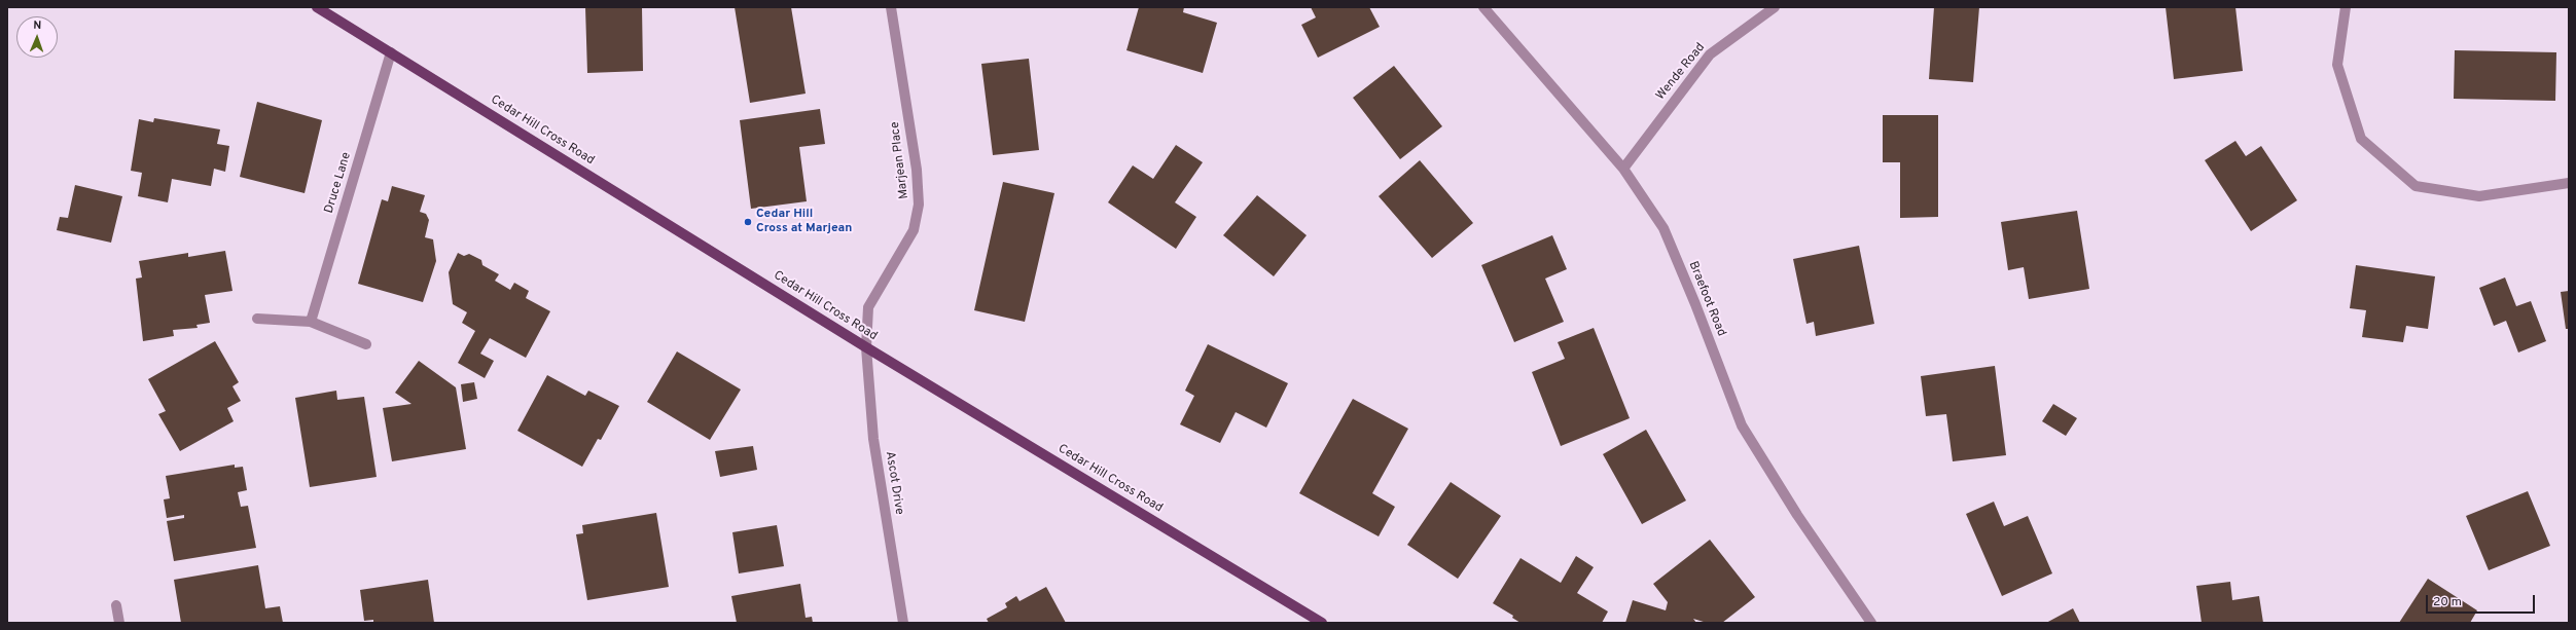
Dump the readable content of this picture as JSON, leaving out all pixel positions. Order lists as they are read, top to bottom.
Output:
{
  "streets": {
    "main road": ["Cedar Hill Cross Road"],
    "street": [
      "Wende Road",
      "Marjean Place",
      "Druce Lane",
      "Braefoot Road",
      "Ascot Drive"
    ]
  },
  "crossings": [
    ["Wende Road", "Braefoot Road"],
    ["Cedar Hill Cross Road", "Marjean Place"],
    ["Cedar Hill Cross Road", "Druce Lane"],
    ["Cedar Hill Cross Road", "Ascot Drive"],
    ["Marjean Place", "Ascot Drive"]
  ],
  "places": ["Cedar Hill Cross at Marjean"],
  "scale_bar": "20 m",
  "north": "top"
}
